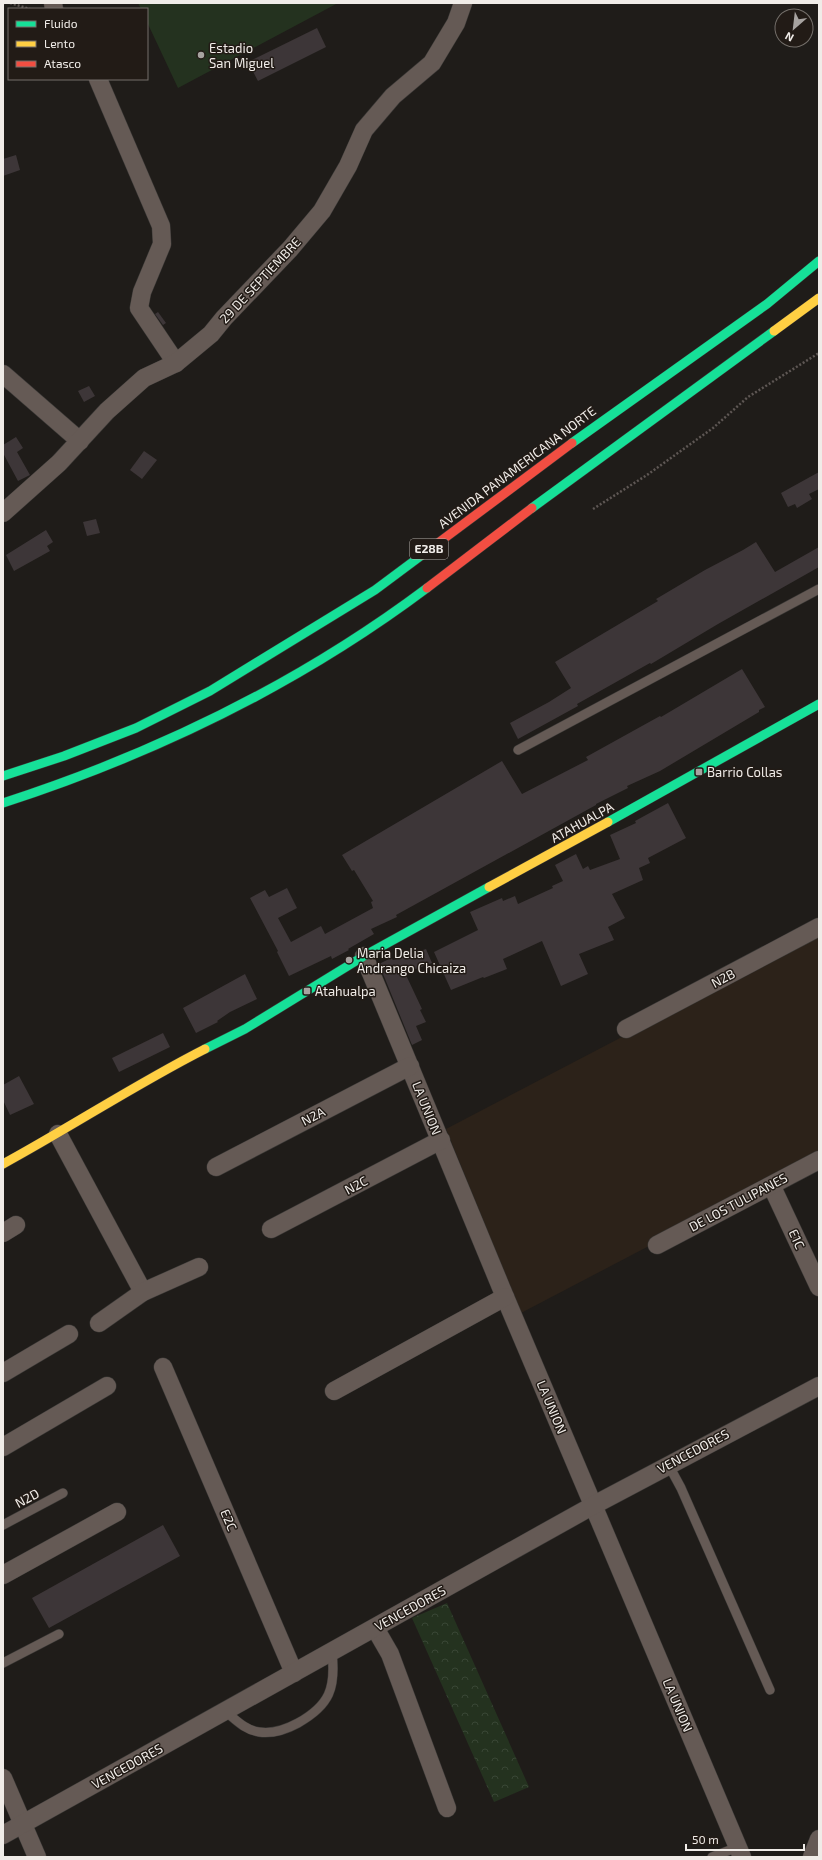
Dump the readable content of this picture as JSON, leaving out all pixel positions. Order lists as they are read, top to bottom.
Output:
{
  "streets": {
    "main road": ["AVENIDA PANAMERICANA NORTE", "E28B", "ATAHUALPA"],
    "street": [
      "29 DE SEPTIEMBRE",
      "N2B",
      "LA UNION",
      "N2A",
      "N2C",
      "DE LOS TULIPANES",
      "E1C",
      "VENCEDORES",
      "E2C"
    ],
    "lane": ["N2D"]
  },
  "crossings": [
    ["ATAHUALPA", "LA UNION"],
    ["LA UNION", "N2A"],
    ["LA UNION", "N2C"],
    ["LA UNION", "VENCEDORES"],
    ["VENCEDORES", "E2C"]
  ],
  "places": {
    "other": ["Estadio San Miguel", "Maria Delia Andrango Chicaiza"],
    "transit": ["Barrio Collas", "Atahualpa"]
  },
  "legend": ["Fluido", "Lento", "Atasco"],
  "scale_bar": "50 m",
  "north": "bottom left"
}
